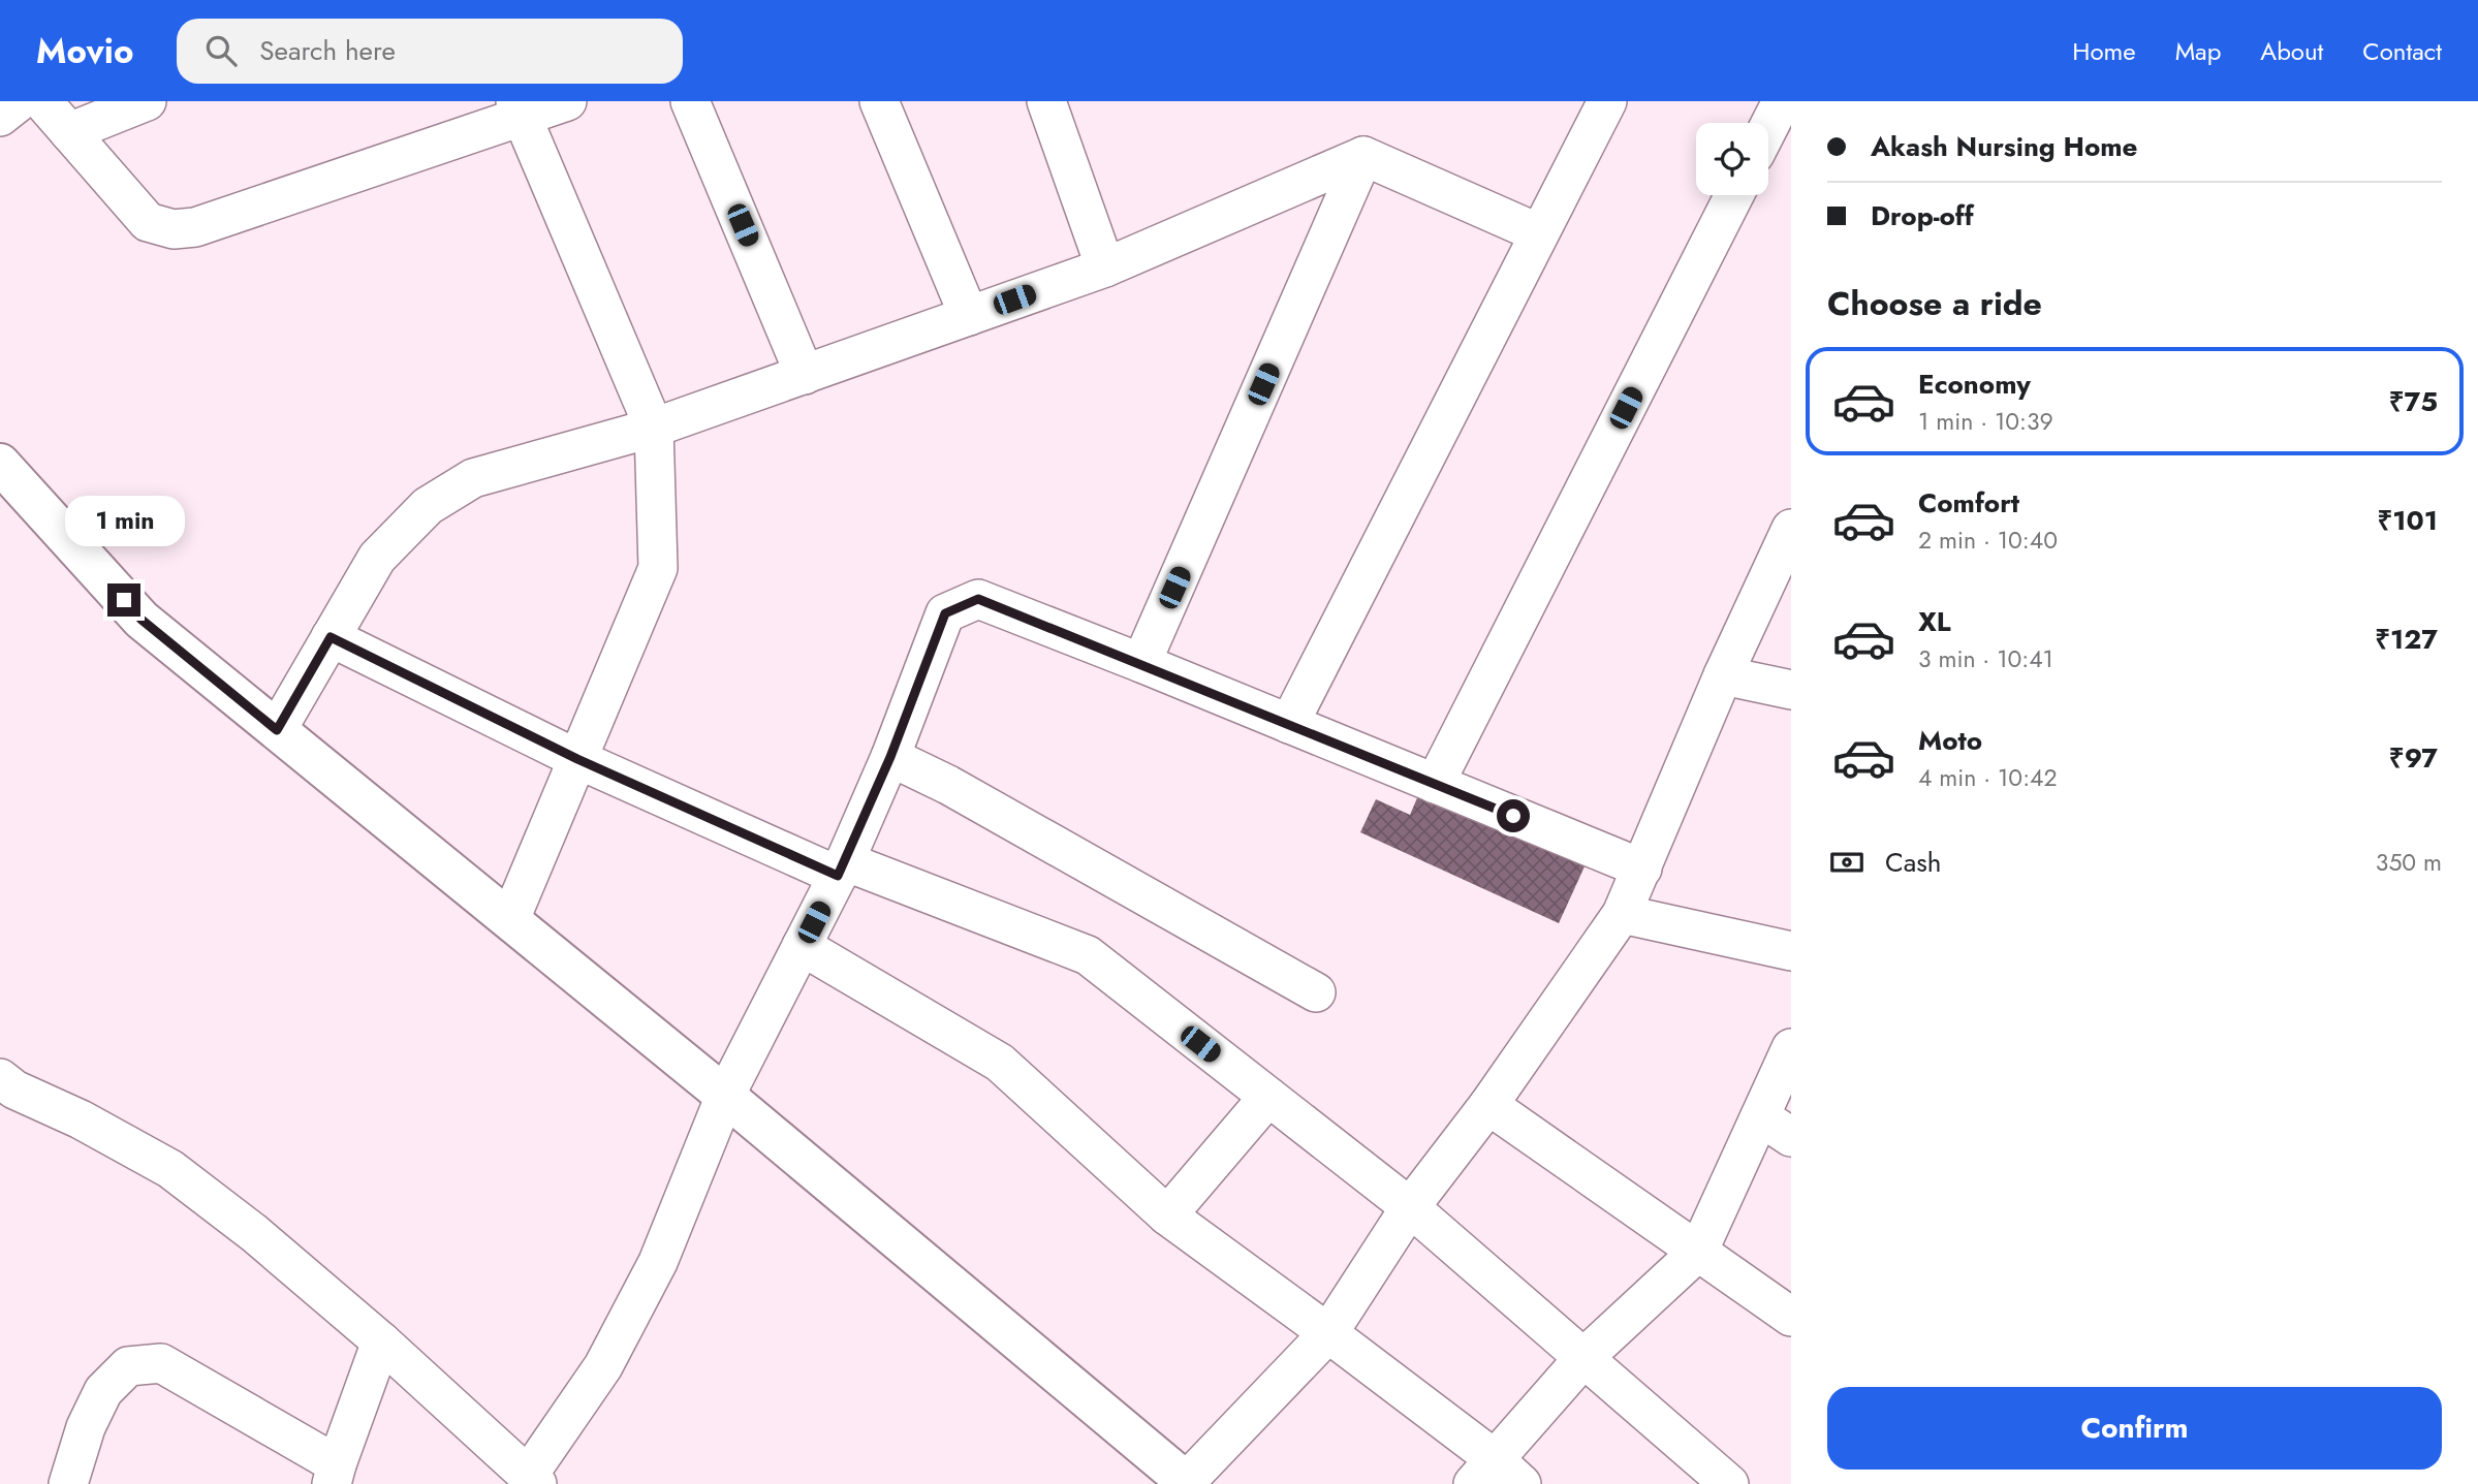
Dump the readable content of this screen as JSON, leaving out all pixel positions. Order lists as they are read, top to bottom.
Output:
{
  "page": {
    "header": "Movio",
    "search": "Search here",
    "nav": [
      "Home",
      "Map",
      "About",
      "Contact"
    ],
    "banner": ["Akash Nursing Home", "Drop-off"],
    "heading": "Choose a ride",
    "list": [
      {
        "name": "Economy",
        "note": "1 min · 10:39",
        "value": "₹75"
      },
      {
        "name": "Comfort",
        "note": "2 min · 10:40",
        "value": "₹101"
      },
      {
        "name": "XL",
        "note": "3 min · 10:41",
        "value": "₹127"
      },
      {
        "name": "Moto",
        "note": "4 min · 10:42",
        "value": "₹97"
      }
    ],
    "bubble": "1 min",
    "pay": ["Cash", "350 m"],
    "buttons": "Confirm"
  }
}
